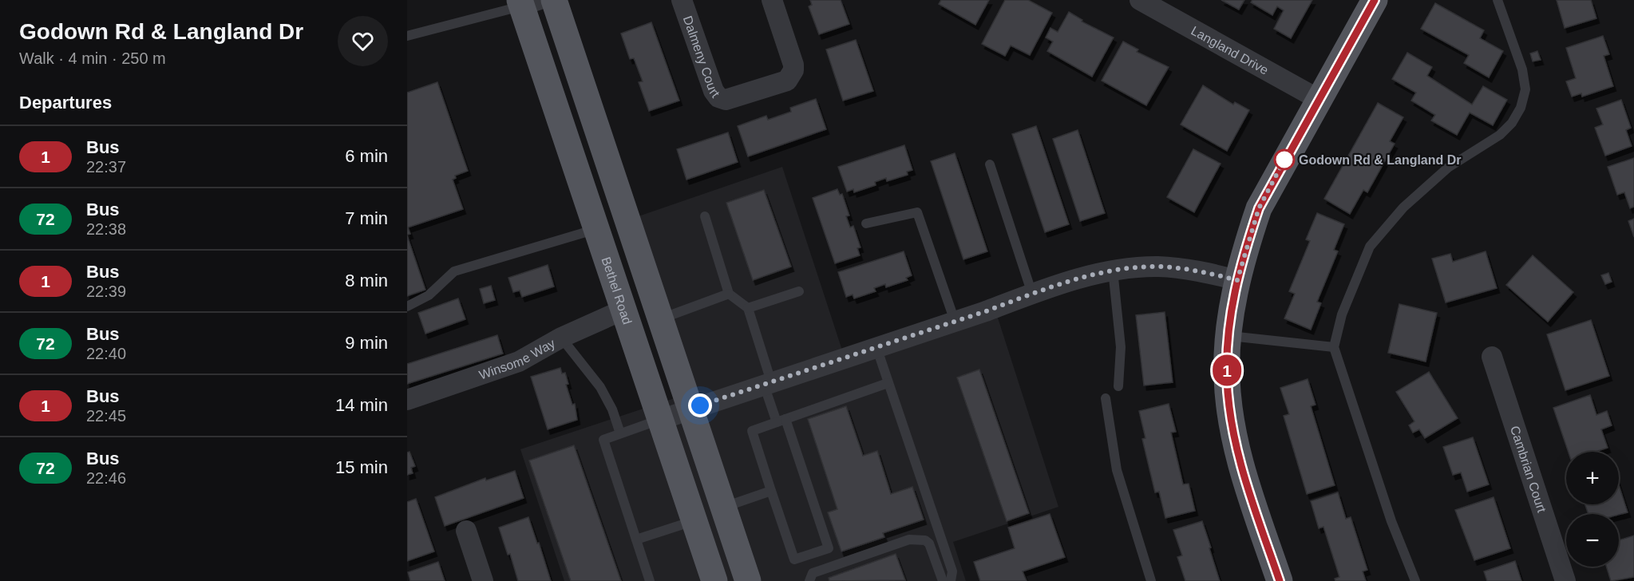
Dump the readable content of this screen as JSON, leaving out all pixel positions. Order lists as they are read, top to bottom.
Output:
{
  "streets": {
    "main road": ["Bethel Road"],
    "street": [
      "Langland Drive",
      "Dalmeny Court",
      "Winsome Way",
      "Cambrian Court"
    ]
  },
  "crossings": [
    ["Bethel Road", "Winsome Way"]
  ],
  "places": ["Godown Rd & Langland Dr"],
  "lines": ["bus line 1"],
  "page": {
    "heading": [
      ["Godown Rd & Langland Dr", "Walk · 4 min · 250 m"],
      "Departures"
    ],
    "on_map": "1",
    "list": [
      {
        "mark": "1",
        "name": "Bus",
        "note": "22:37",
        "value": "6 min"
      },
      {
        "mark": "72",
        "name": "Bus",
        "note": "22:38",
        "value": "7 min"
      },
      {
        "mark": "1",
        "name": "Bus",
        "note": "22:39",
        "value": "8 min"
      },
      {
        "mark": "72",
        "name": "Bus",
        "note": "22:40",
        "value": "9 min"
      },
      {
        "mark": "1",
        "name": "Bus",
        "note": "22:45",
        "value": "14 min"
      },
      {
        "mark": "72",
        "name": "Bus",
        "note": "22:46",
        "value": "15 min"
      }
    ],
    "map_buttons": ["+", "−"]
  }
}
